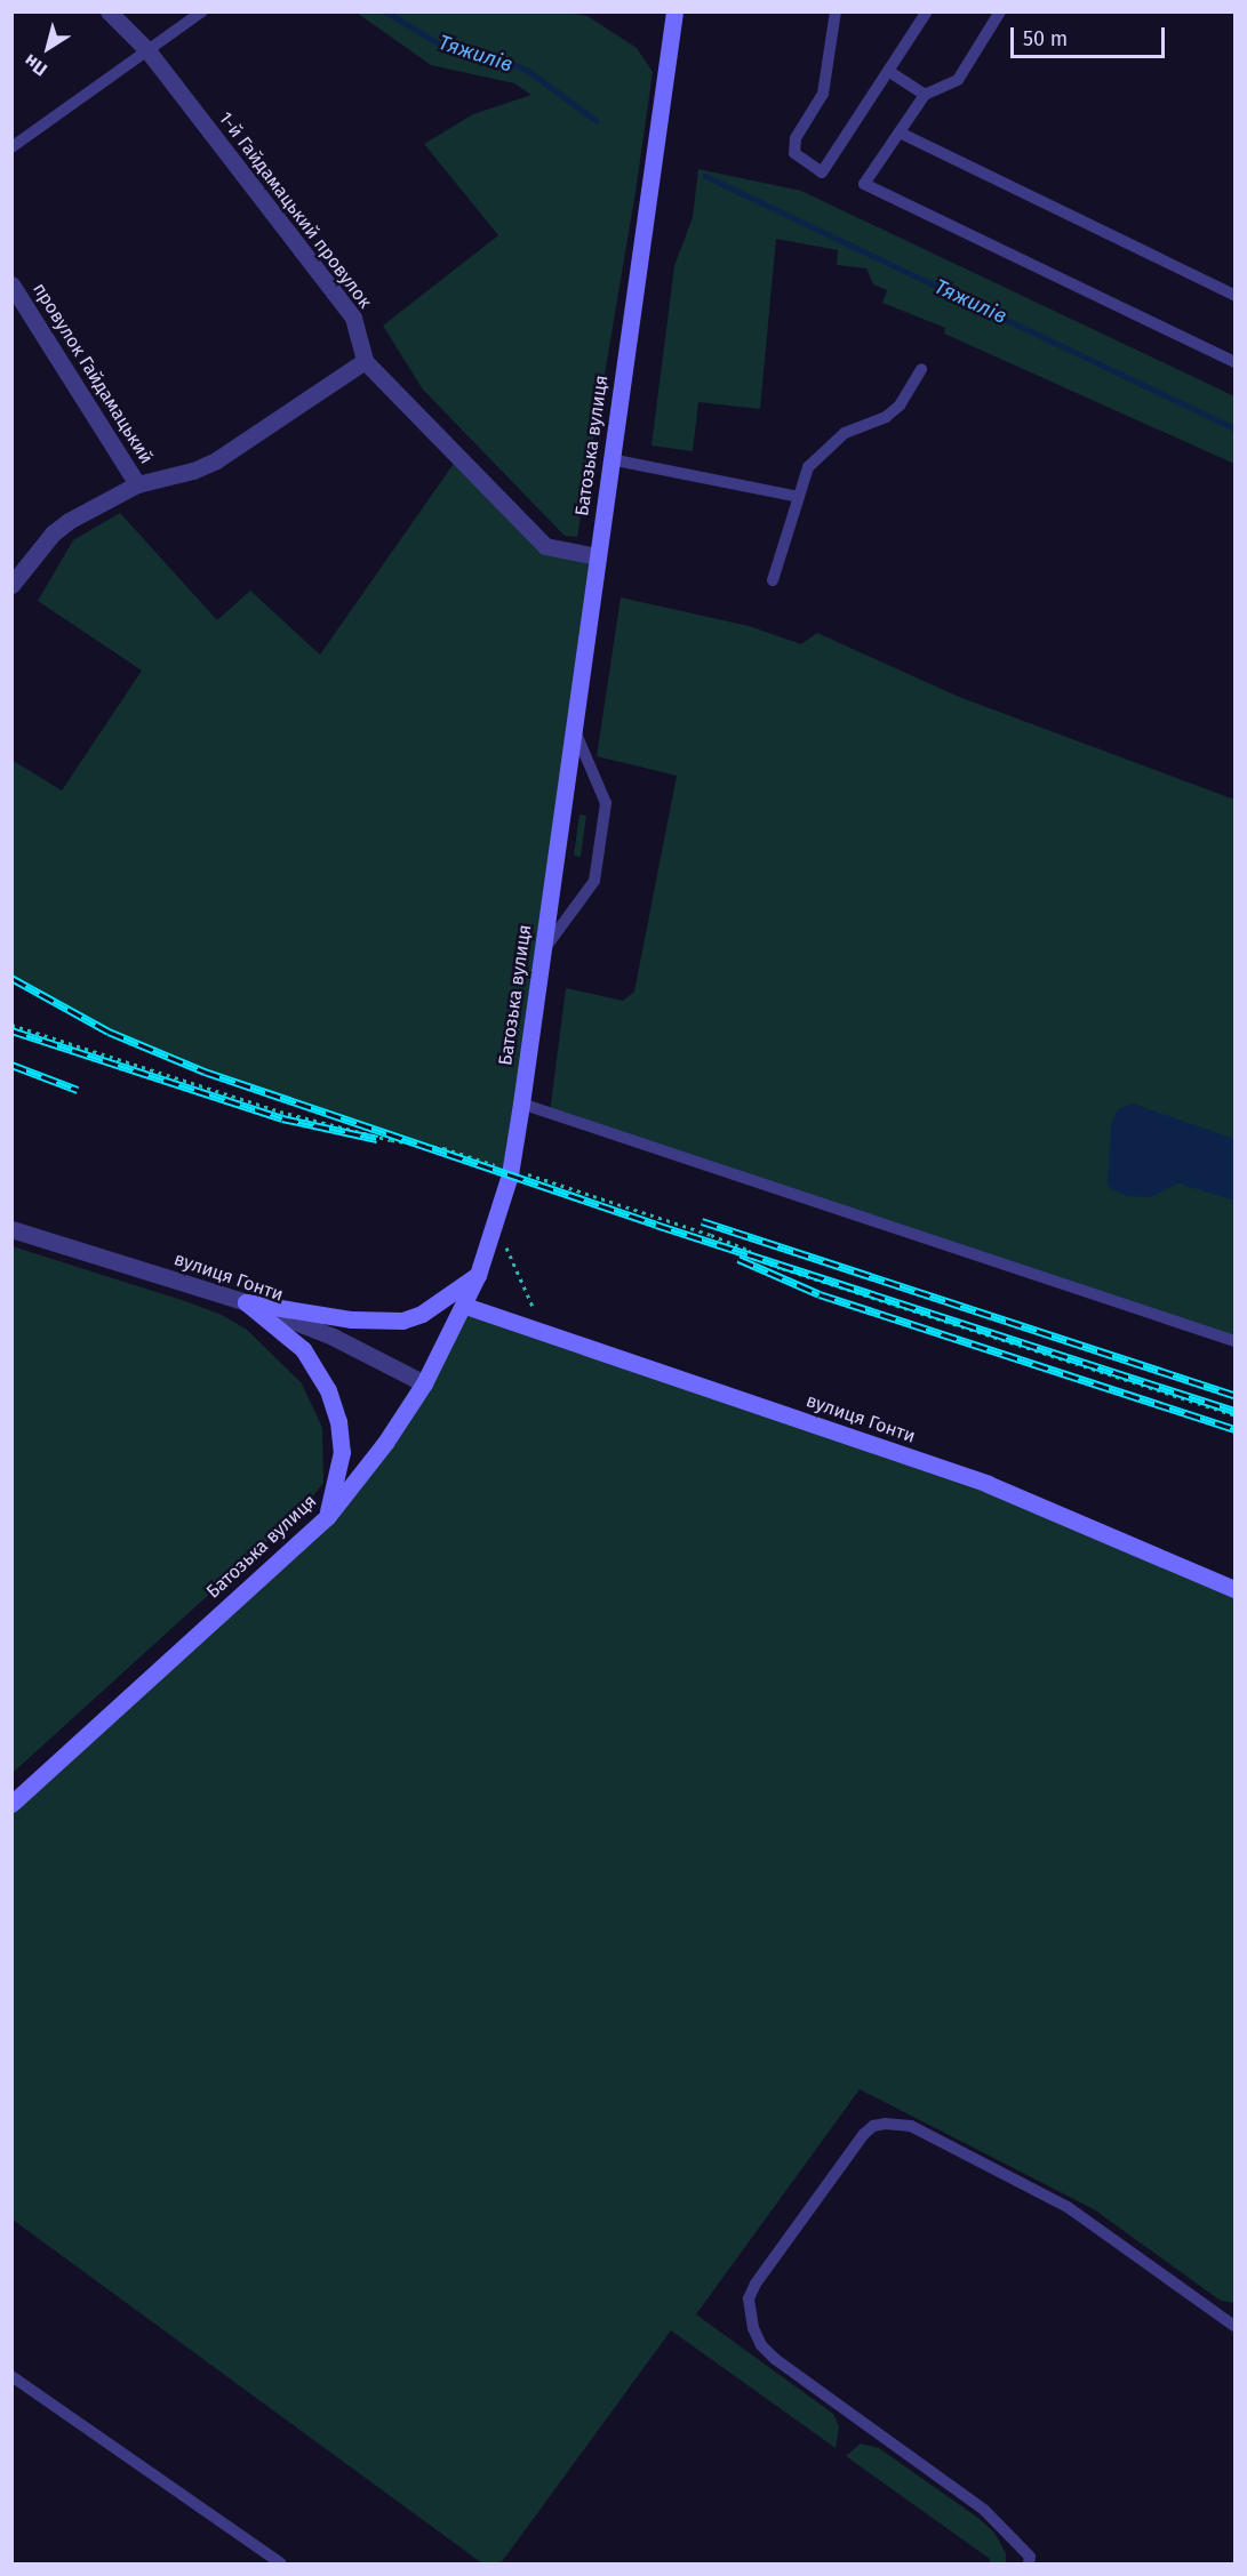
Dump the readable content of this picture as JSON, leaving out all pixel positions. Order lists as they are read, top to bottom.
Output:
{
  "streets": {
    "street": [
      "1-й Гайдамацький провулок",
      "провулок Гайдамацький",
      "Батозька вулиця",
      "вулиця Гонти"
    ]
  },
  "crossings": [
    ["1-й Гайдамацький провулок", "Батозька вулиця"],
    ["Батозька вулиця", "вулиця Гонти"]
  ],
  "water": ["Тяжилів"],
  "scale_bar": "50 m",
  "north": "bottom left"
}
